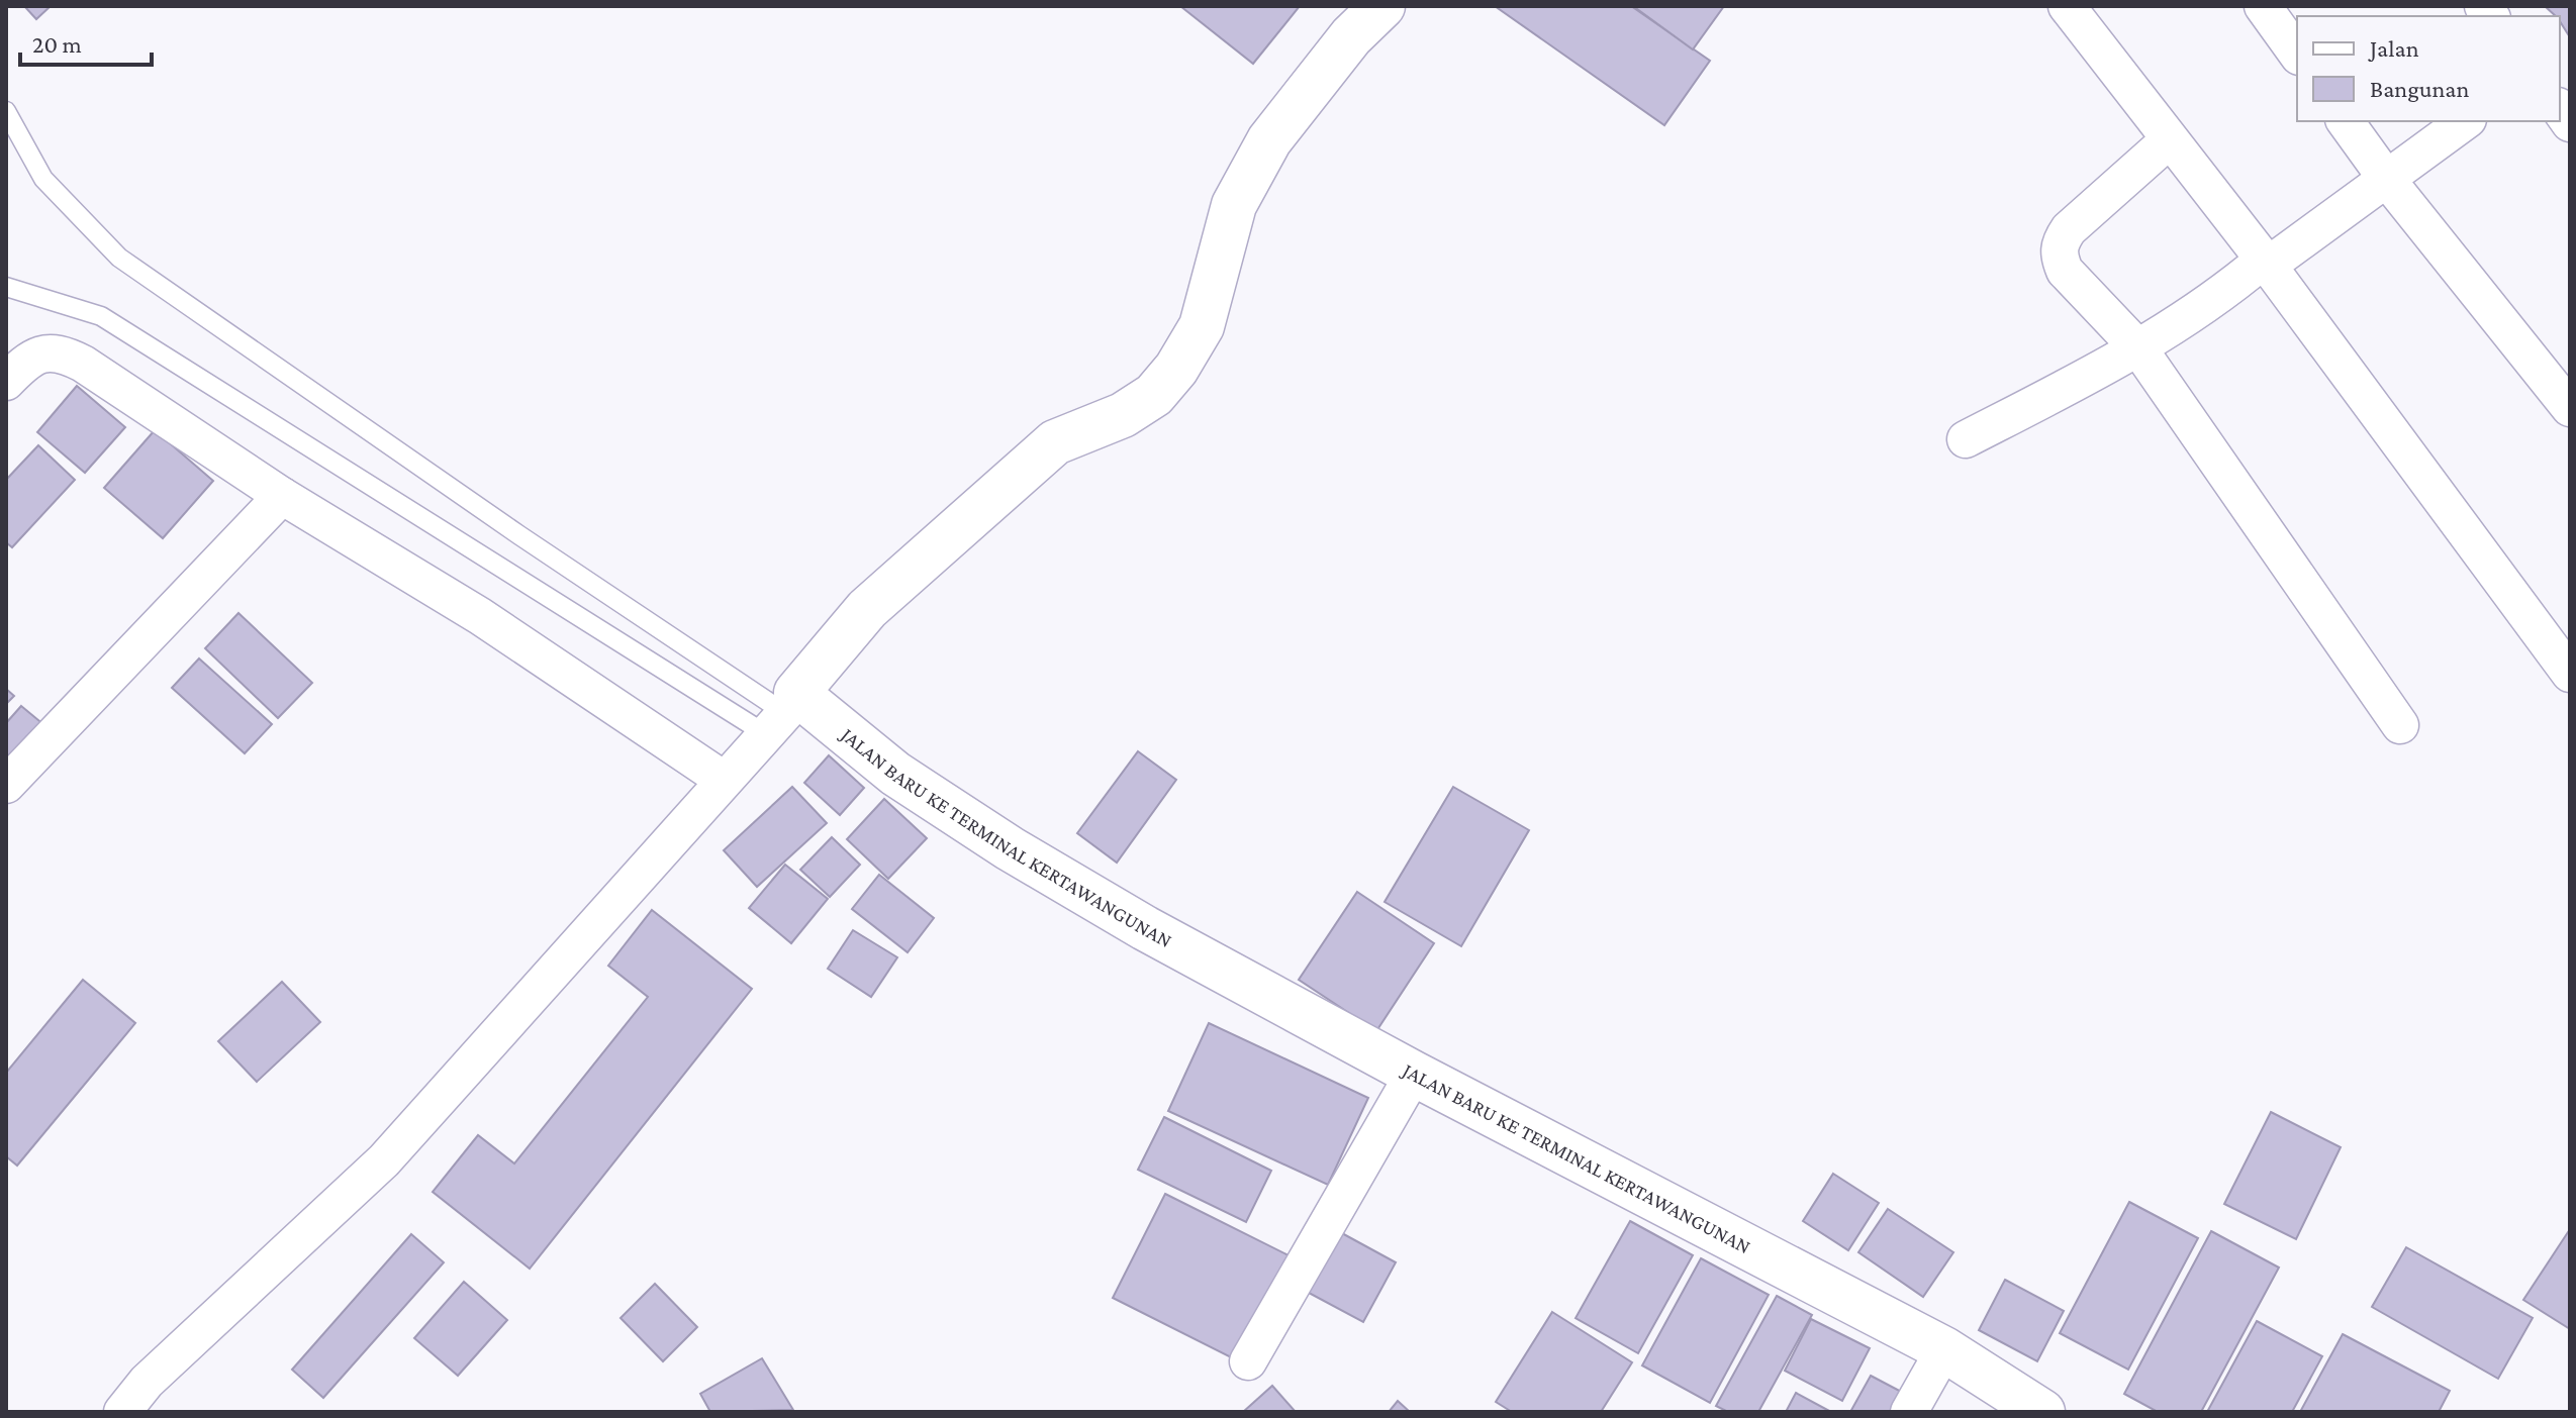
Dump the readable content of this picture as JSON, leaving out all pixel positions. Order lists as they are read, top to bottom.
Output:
{
  "streets": {
    "main road": ["JALAN BARU KE TERMINAL KERTAWANGUNAN"]
  },
  "legend": ["Jalan", "Bangunan"],
  "scale_bar": "20 m"
}
